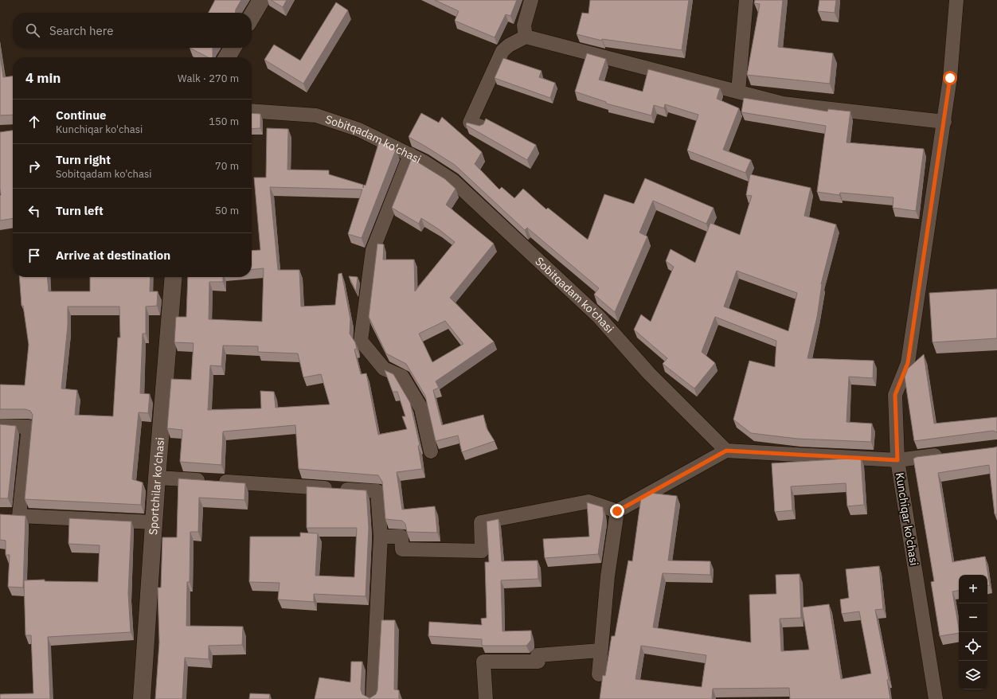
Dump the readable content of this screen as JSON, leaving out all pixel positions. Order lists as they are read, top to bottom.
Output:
{
  "streets": {
    "street": ["Sobitqadam ko'chasi", "Sportchilar ko‘chasi", "Kunchiqar ko'chasi"]
  },
  "page": {
    "search": "Search here",
    "heading": ["4 min", "Walk · 270 m"],
    "list": [
      ["Continue", "Kunchiqar ko'chasi", "150 m"],
      ["Turn right", "Sobitqadam ko'chasi", "70 m"],
      ["Turn left", "50 m"],
      "Arrive at destination"
    ],
    "map_buttons": ["+", "−"]
  }
}
